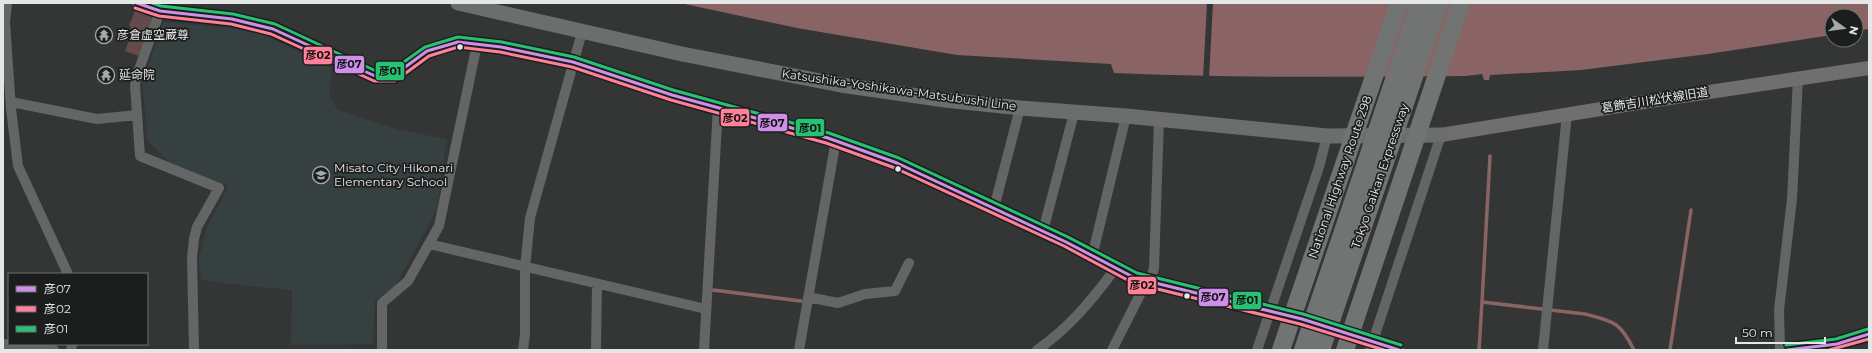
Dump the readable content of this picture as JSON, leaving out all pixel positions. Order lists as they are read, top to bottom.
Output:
{
  "streets": {
    "highway": ["Tokyo Gaikan Expressway", "National Highway Route 298"],
    "main road": ["Katsushika-Yoshikawa-Matsubushi Line"],
    "street": ["葛飾吉川松伏線旧道"]
  },
  "crossings": [
    ["Katsushika-Yoshikawa-Matsubushi Line", "葛飾吉川松伏線旧道"]
  ],
  "places": {
    "temple": ["彦倉虚空蔵尊", "延命院"],
    "school or university": ["Misato City Hikonari Elementary School"]
  },
  "lines": ["transit line 彦07", "transit line 彦01", "transit line 彦02"],
  "legend": ["彦07", "彦02", "彦01"],
  "scale_bar": "50 m",
  "north": "right"
}
